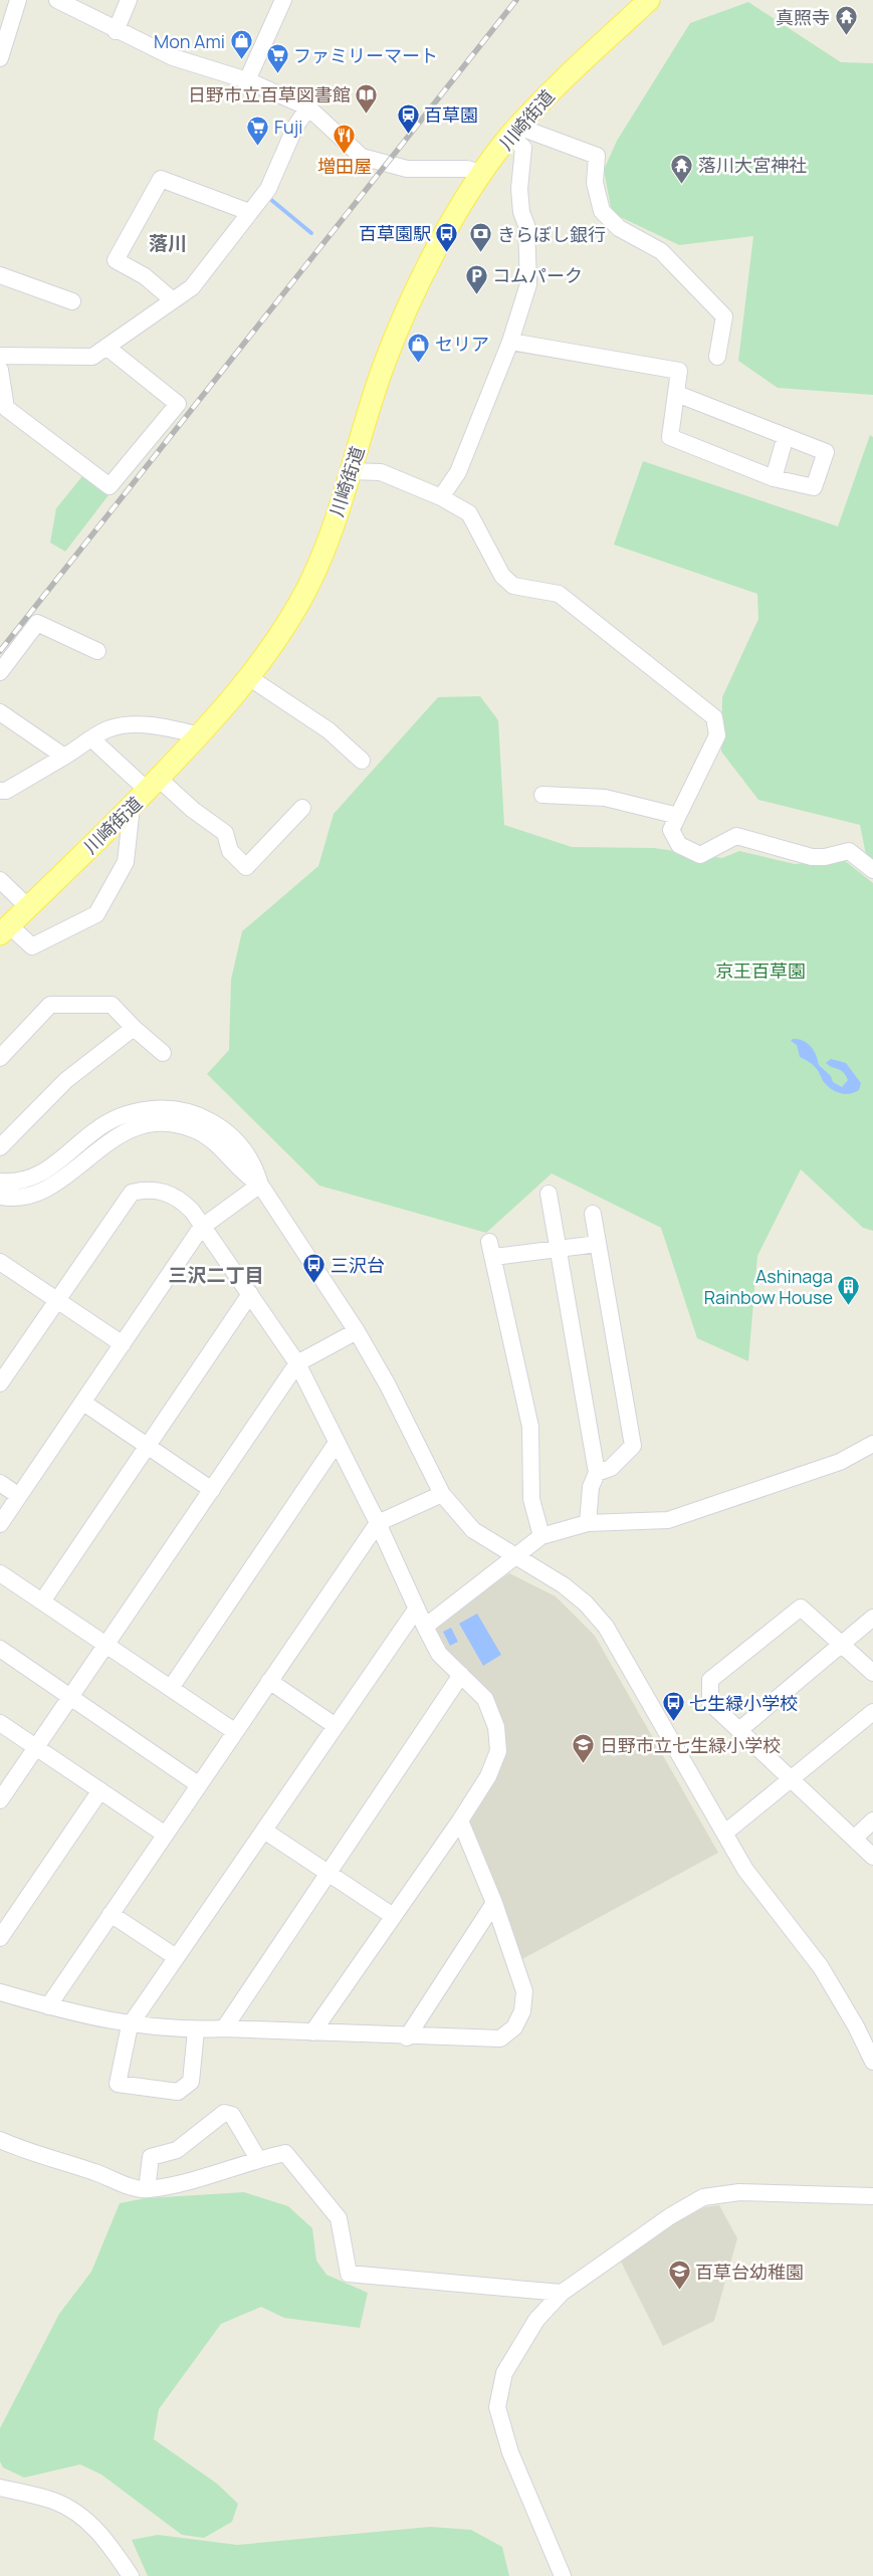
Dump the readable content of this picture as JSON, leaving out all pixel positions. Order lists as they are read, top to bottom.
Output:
{
  "streets": {
    "main road": ["川崎街道"]
  },
  "districts": ["落川", "三沢二丁目"],
  "parks": ["京王百草園"],
  "places": {
    "temple": ["真照寺", "落川大宮神社"],
    "shop": ["Mon Ami", "セリア"],
    "supermarket": ["ファミリーマート", "Fuji"],
    "library": ["日野市立百草図書館"],
    "station": ["百草園"],
    "restaurant": ["増田屋"],
    "bus stop": ["百草園駅", "三沢台", "七生緑小学校"],
    "bank": ["きらぼし銀行"],
    "parking": ["コムパーク"],
    "building": ["Ashinaga Rainbow House"],
    "school or university": ["日野市立七生緑小学校", "百草台幼稚園"]
  }
}
